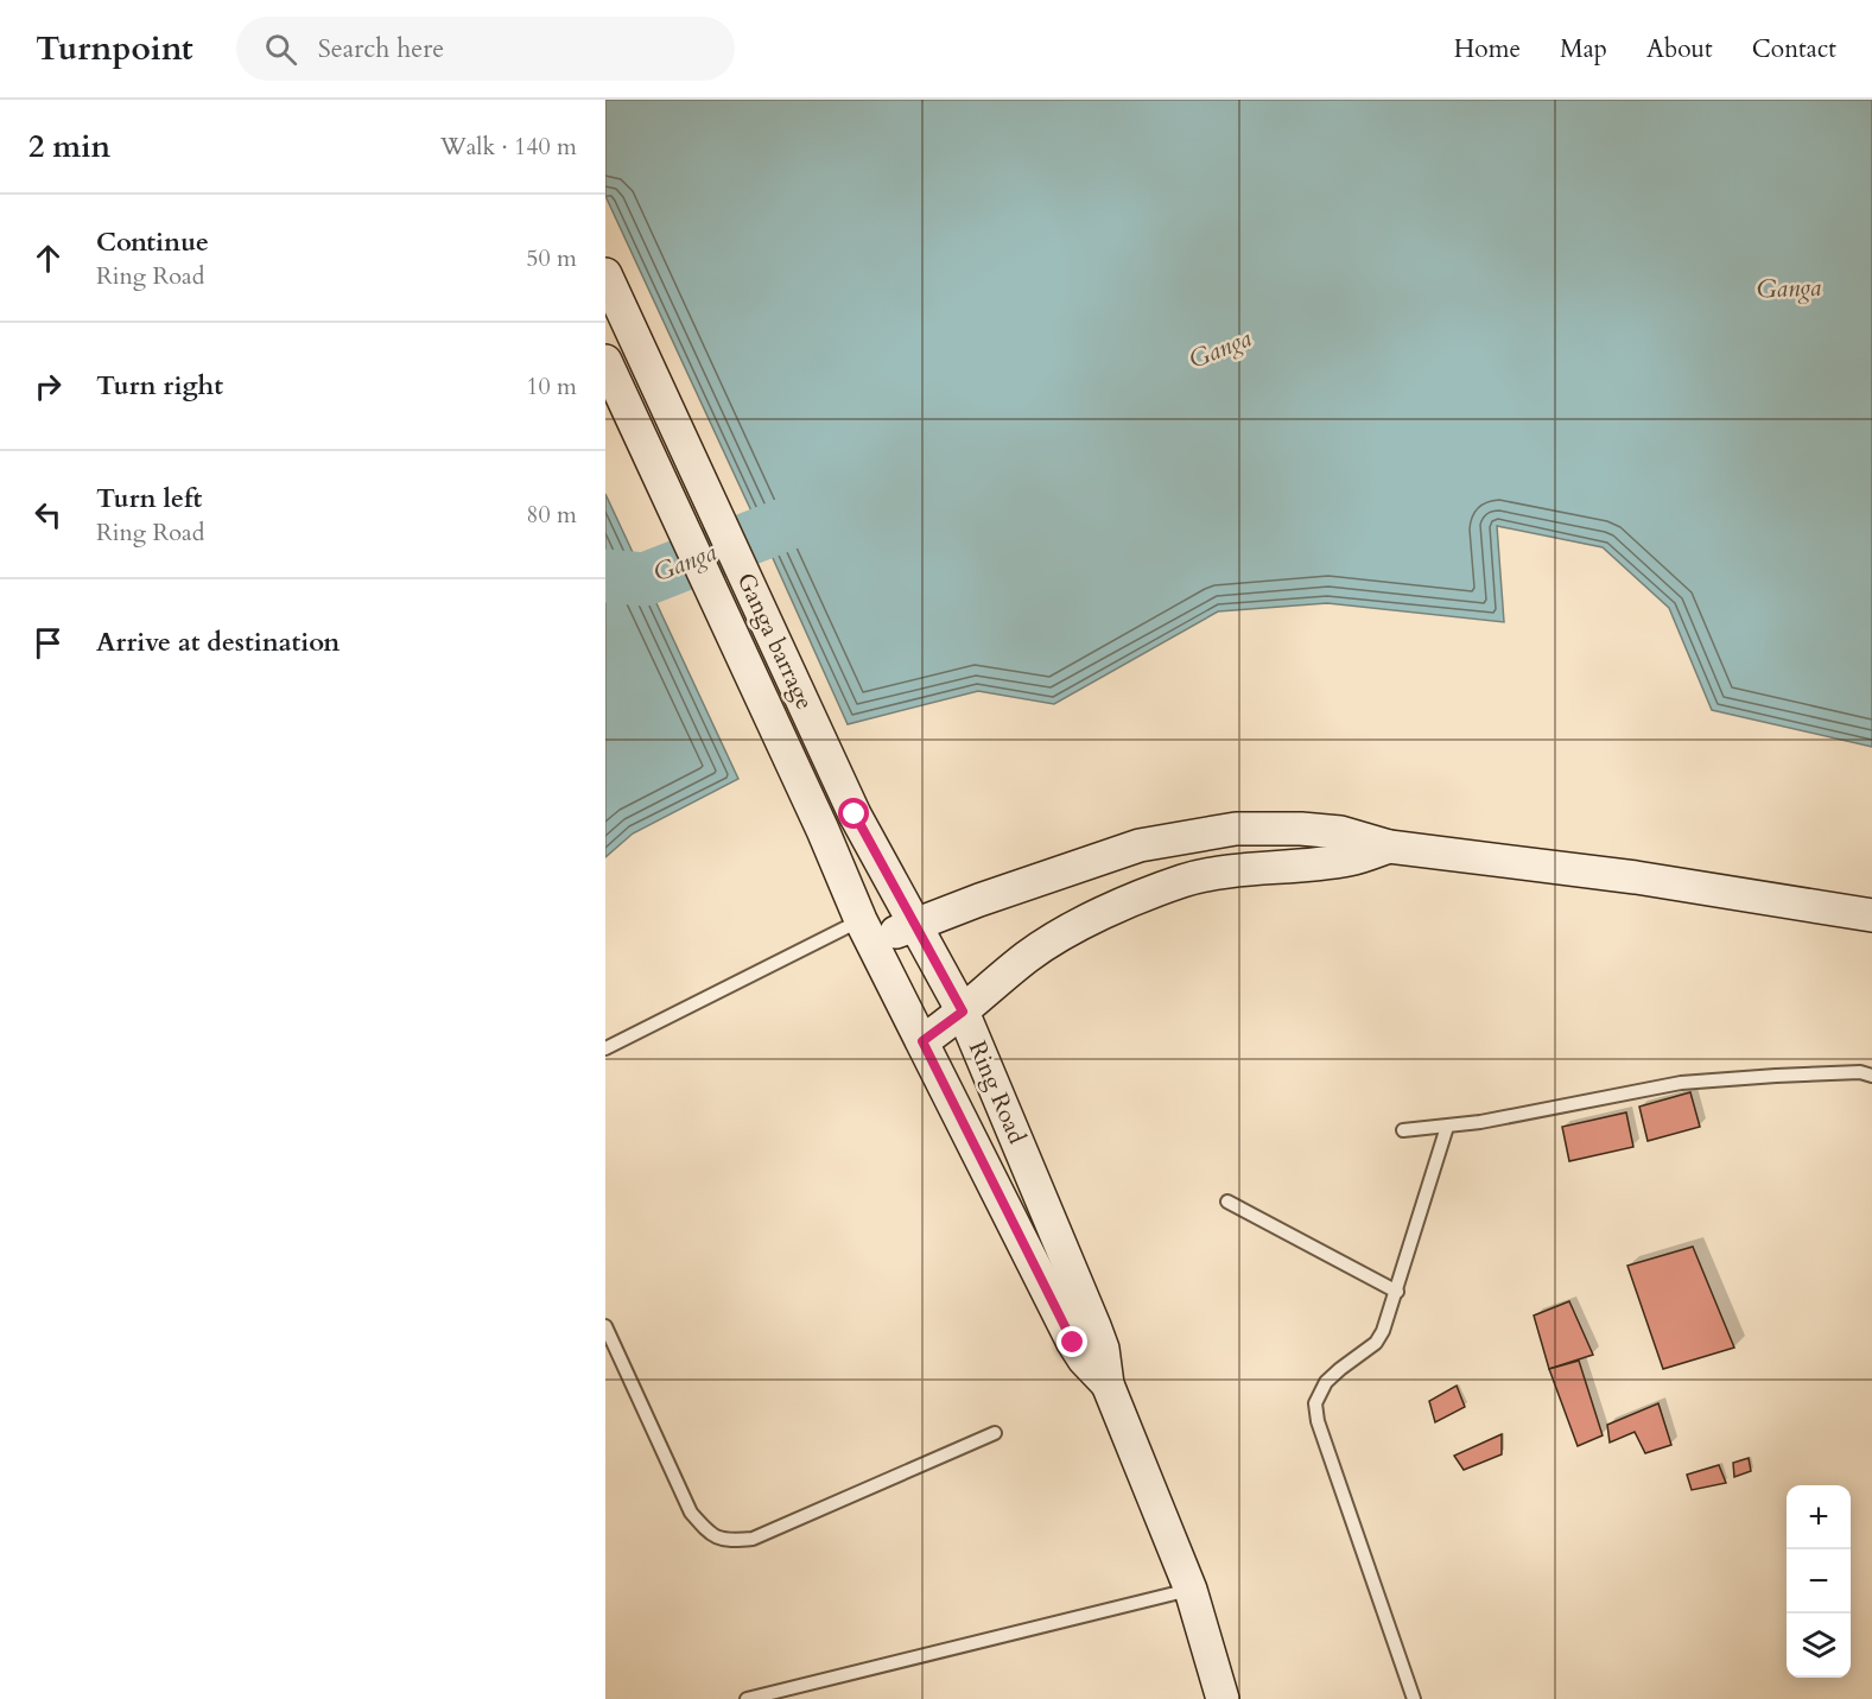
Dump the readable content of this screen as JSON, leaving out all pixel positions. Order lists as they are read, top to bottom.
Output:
{
  "streets": {
    "main road": ["Ganga barrage", "Ring Road"]
  },
  "crossings": [
    ["Ganga barrage", "Ring Road"]
  ],
  "water": ["Ganga"],
  "page": {
    "header": "Turnpoint",
    "search": "Search here",
    "nav": [
      "Home",
      "Map",
      "About",
      "Contact"
    ],
    "heading": ["2 min", "Walk · 140 m"],
    "list": [
      ["Continue", "Ring Road", "50 m"],
      ["Turn right", "10 m"],
      ["Turn left", "Ring Road", "80 m"],
      "Arrive at destination"
    ],
    "map_buttons": ["+", "−"]
  }
}
